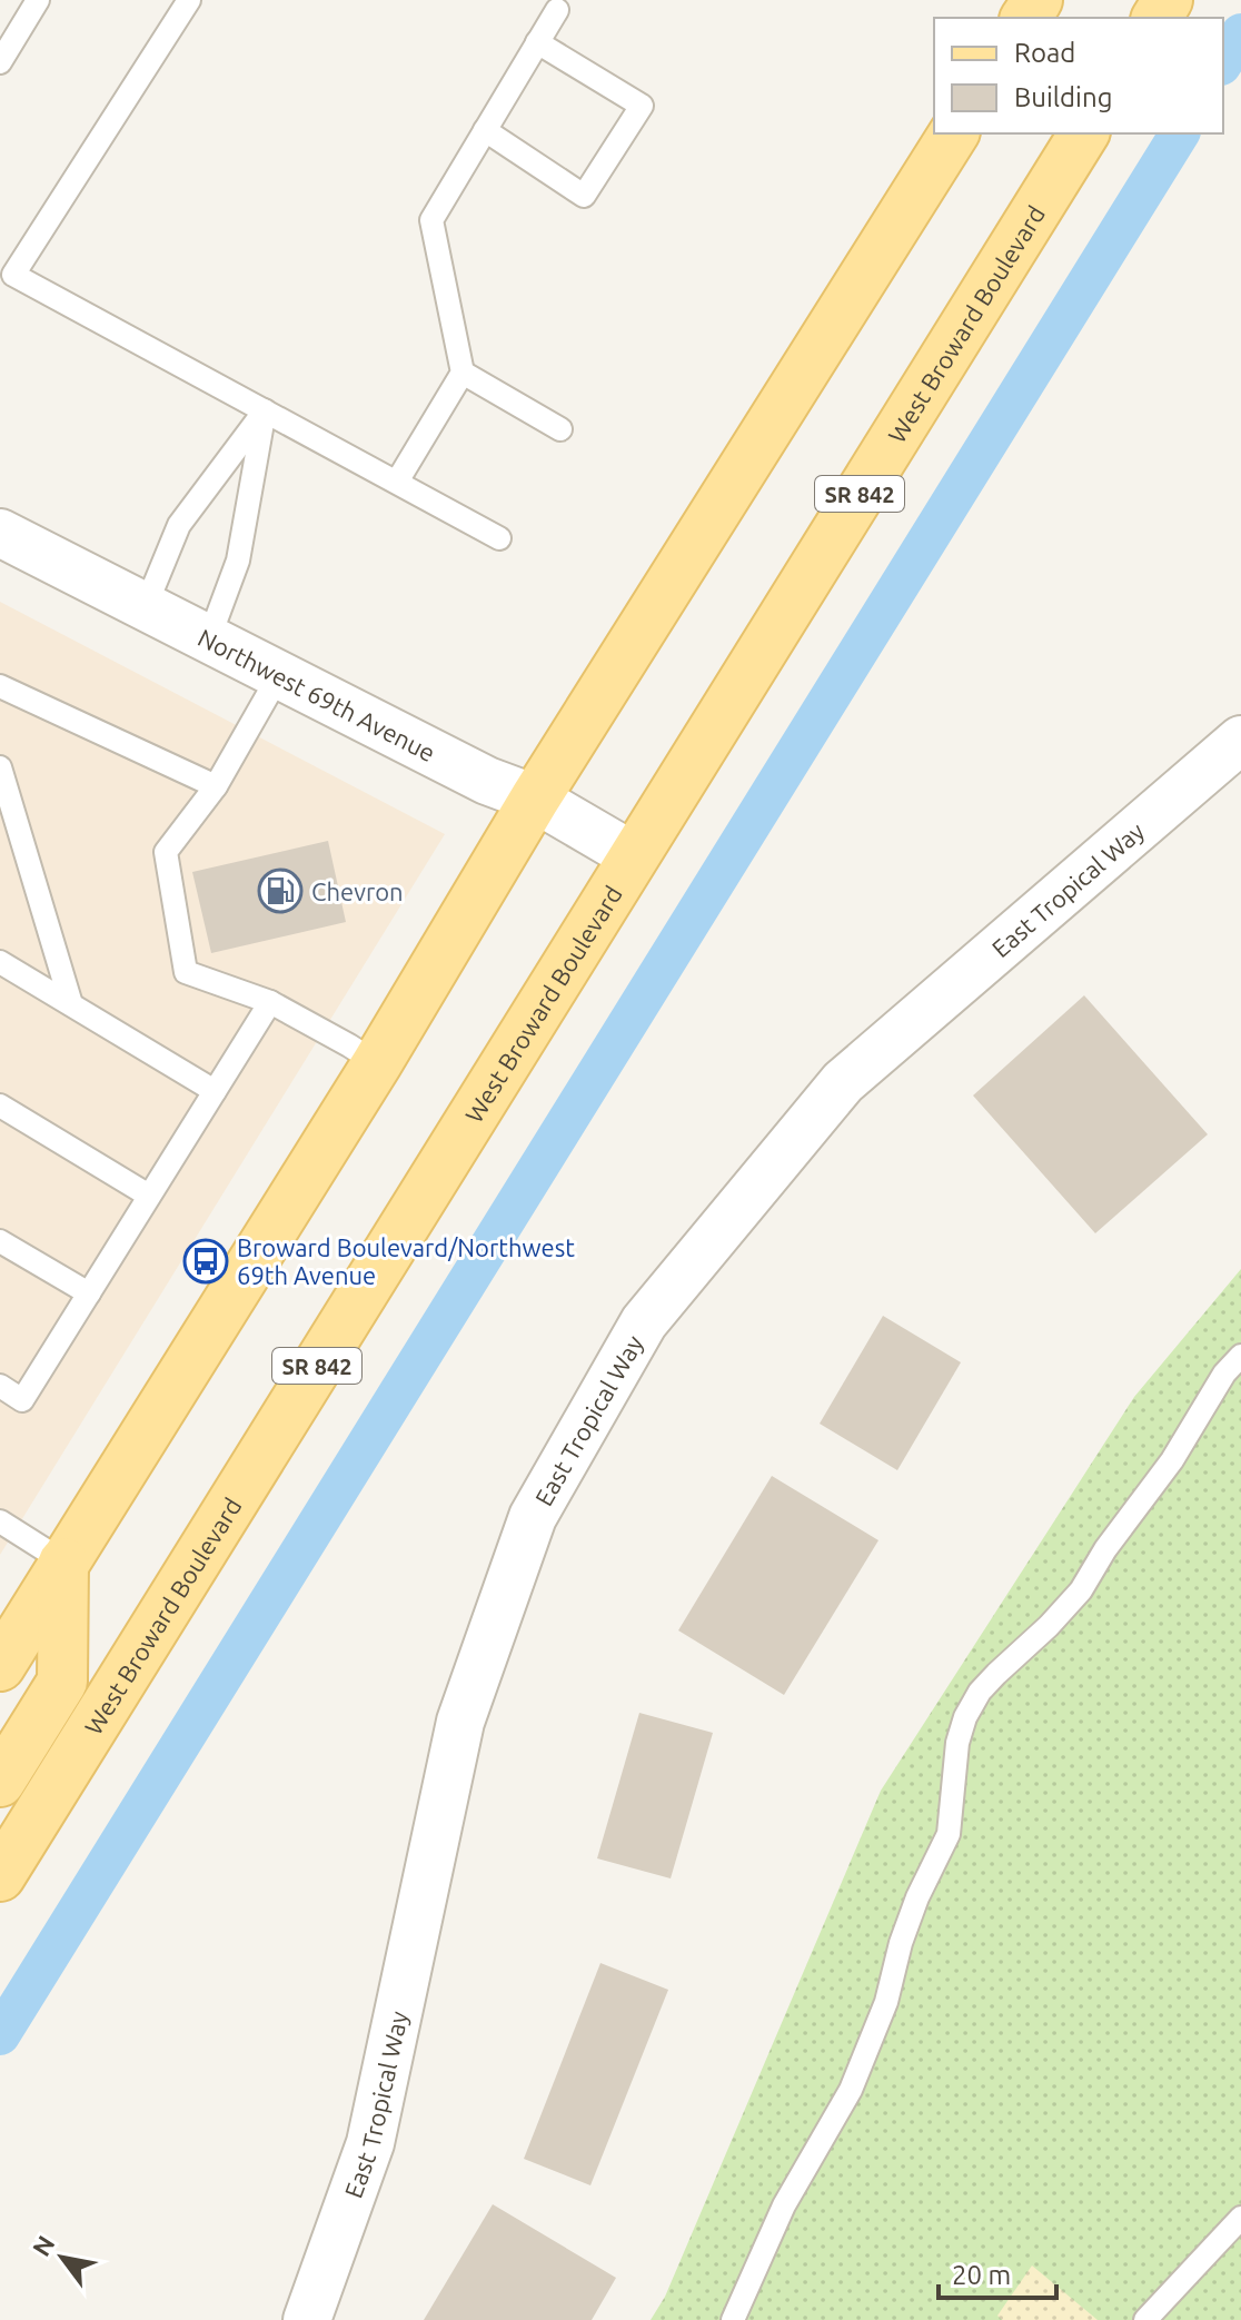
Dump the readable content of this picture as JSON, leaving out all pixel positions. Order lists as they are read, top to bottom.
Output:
{
  "streets": {
    "main road": ["West Broward Boulevard", "SR 842"],
    "street": ["Northwest 69th Avenue", "East Tropical Way"]
  },
  "crossings": [
    ["West Broward Boulevard", "Northwest 69th Avenue"]
  ],
  "places": {
    "fuel station": ["Chevron"],
    "bus stop": ["Broward Boulevard/Northwest 69th Avenue"]
  },
  "legend": ["Road", "Building"],
  "scale_bar": "20 m",
  "north": "top left"
}
